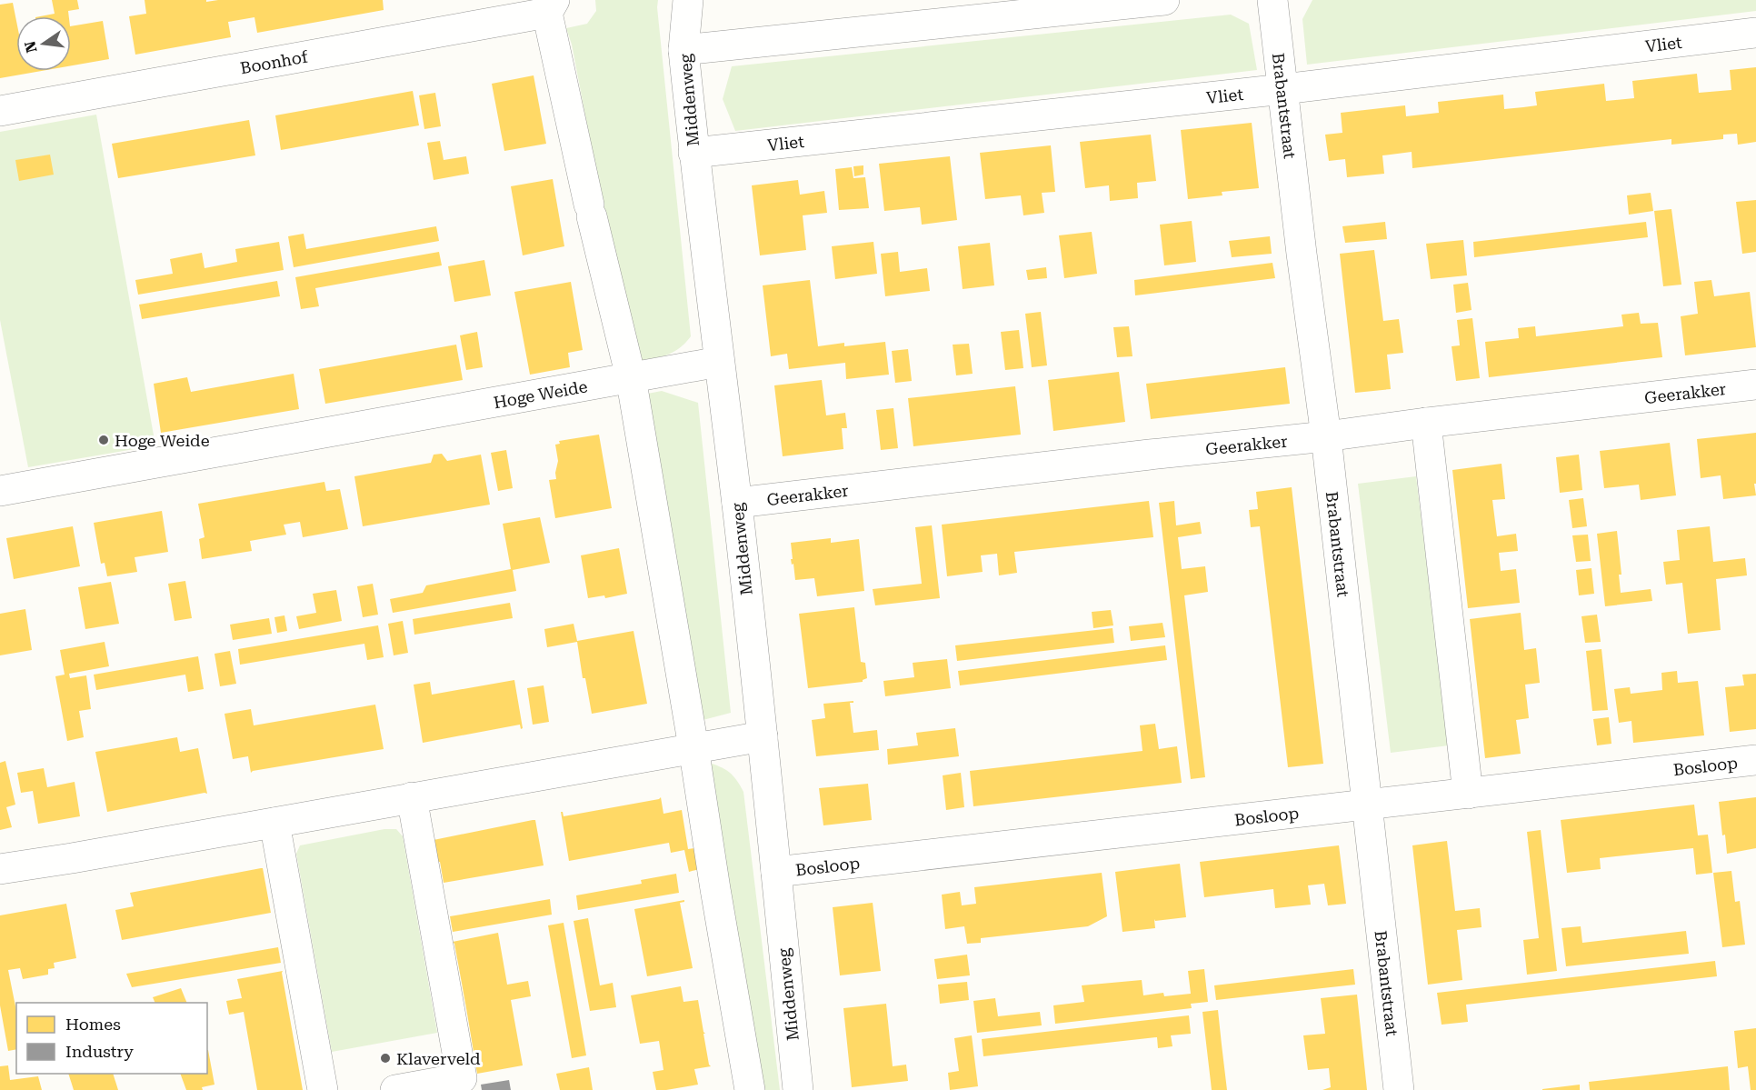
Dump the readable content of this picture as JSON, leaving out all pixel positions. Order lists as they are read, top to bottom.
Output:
{
  "streets": {
    "street": [
      "Vliet",
      "Boonhof",
      "Middenweg",
      "Brabantstraat",
      "Geerakker",
      "Hoge Weide",
      "Bosloop"
    ]
  },
  "crossings": [
    ["Vliet", "Middenweg"],
    ["Vliet", "Brabantstraat"],
    ["Middenweg", "Geerakker"],
    ["Middenweg", "Bosloop"],
    ["Brabantstraat", "Geerakker"],
    ["Brabantstraat", "Bosloop"]
  ],
  "places": ["Hoge Weide", "Klaverveld"],
  "legend": ["Homes", "Industry"],
  "north": "left"
}
